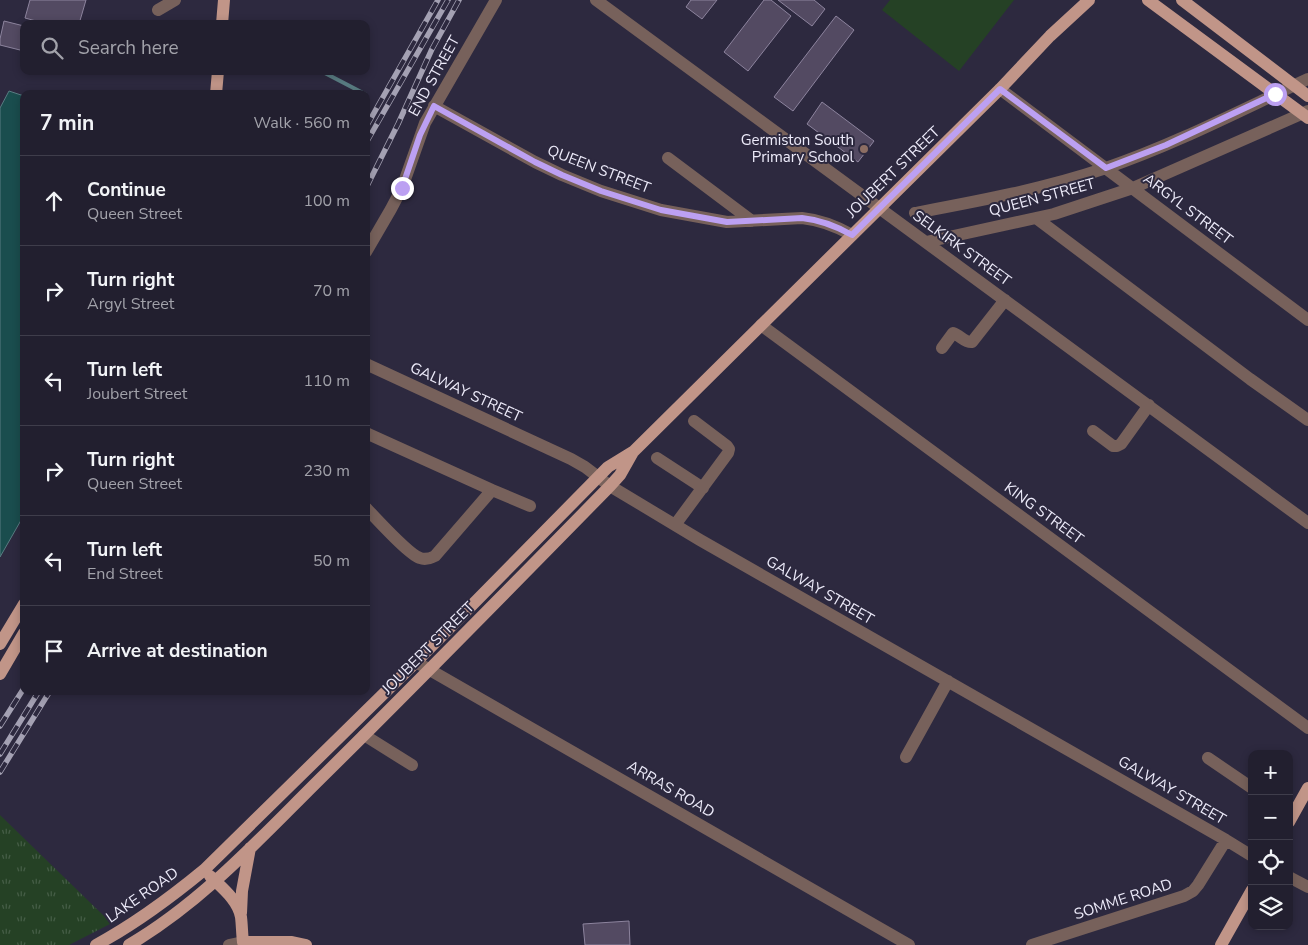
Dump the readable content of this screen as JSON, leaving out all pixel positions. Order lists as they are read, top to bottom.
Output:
{
  "streets": {
    "main road": ["JOUBERT STREET", "LAKE ROAD"],
    "street": [
      "END STREET",
      "QUEEN STREET",
      "ARGYL STREET",
      "SELKIRK STREET",
      "GALWAY STREET",
      "KING STREET",
      "ARRAS ROAD",
      "SOMME ROAD"
    ]
  },
  "crossings": [
    ["END STREET", "QUEEN STREET"],
    ["QUEEN STREET", "JOUBERT STREET"],
    ["QUEEN STREET", "ARGYL STREET"],
    ["QUEEN STREET", "SELKIRK STREET"],
    ["JOUBERT STREET", "ARGYL STREET"],
    ["JOUBERT STREET", "SELKIRK STREET"],
    ["JOUBERT STREET", "GALWAY STREET"],
    ["JOUBERT STREET", "KING STREET"],
    ["JOUBERT STREET", "ARRAS ROAD"],
    ["JOUBERT STREET", "LAKE ROAD"],
    ["GALWAY STREET", "SOMME ROAD"]
  ],
  "places": ["Germiston South Primary School"],
  "page": {
    "search": "Search here",
    "heading": ["7 min", "Walk · 560 m"],
    "list": [
      ["Continue", "Queen Street", "100 m"],
      ["Turn right", "Argyl Street", "70 m"],
      ["Turn left", "Joubert Street", "110 m"],
      ["Turn right", "Queen Street", "230 m"],
      ["Turn left", "End Street", "50 m"],
      "Arrive at destination"
    ],
    "map_buttons": ["+", "−"]
  }
}
